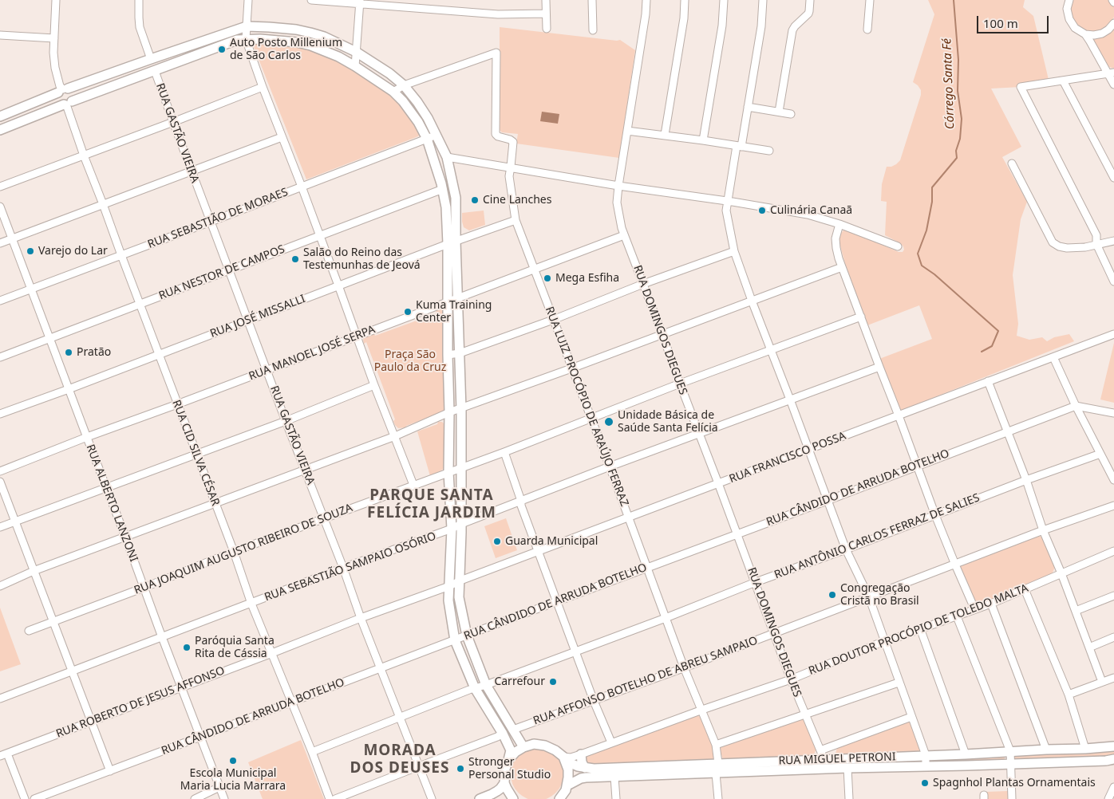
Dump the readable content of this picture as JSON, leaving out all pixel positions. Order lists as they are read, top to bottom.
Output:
{
  "streets": {
    "main road": ["RUA MIGUEL PETRONI"],
    "street": [
      "RUA GASTÃO VIEIRA",
      "RUA SEBASTIÃO DE MORAES",
      "RUA NESTOR DE CAMPOS",
      "RUA JOSÉ MISSALLI",
      "RUA DOMINGOS DIEGUES",
      "RUA MANOEL JOSÉ SERPA",
      "RUA LUIZ PROCÓPIO DE ARAÚJO FERRAZ",
      "RUA CID SILVA CÉSAR",
      "RUA FRANCISCO POSSA",
      "RUA CÂNDIDO DE ARRUDA BOTELHO",
      "RUA ALBERTO LANZONI",
      "RUA ANTÔNIO CARLOS FERRAZ DE SALIES",
      "RUA JOAQUIM AUGUSTO RIBEIRO DE SOUZA",
      "RUA SEBASTIÃO SAMPAIO OSÓRIO",
      "RUA DOUTOR PROCÓPIO DE TOLEDO MALTA",
      "RUA AFFONSO BOTELHO DE ABREU SAMPAIO",
      "RUA ROBERTO DE JESUS AFFONSO"
    ]
  },
  "crossings": [
    ["RUA GASTÃO VIEIRA", "RUA SEBASTIÃO DE MORAES"],
    ["RUA GASTÃO VIEIRA", "RUA NESTOR DE CAMPOS"],
    ["RUA GASTÃO VIEIRA", "RUA JOSÉ MISSALLI"],
    ["RUA GASTÃO VIEIRA", "RUA MANOEL JOSÉ SERPA"],
    ["RUA GASTÃO VIEIRA", "RUA CÂNDIDO DE ARRUDA BOTELHO"],
    ["RUA GASTÃO VIEIRA", "RUA ANTÔNIO CARLOS FERRAZ DE SALIES"],
    ["RUA GASTÃO VIEIRA", "RUA JOAQUIM AUGUSTO RIBEIRO DE SOUZA"],
    ["RUA GASTÃO VIEIRA", "RUA SEBASTIÃO SAMPAIO OSÓRIO"],
    ["RUA GASTÃO VIEIRA", "RUA ROBERTO DE JESUS AFFONSO"],
    ["RUA SEBASTIÃO DE MORAES", "RUA CID SILVA CÉSAR"],
    ["RUA SEBASTIÃO DE MORAES", "RUA ALBERTO LANZONI"],
    ["RUA NESTOR DE CAMPOS", "RUA CID SILVA CÉSAR"],
    ["RUA NESTOR DE CAMPOS", "RUA ALBERTO LANZONI"],
    ["RUA JOSÉ MISSALLI", "RUA LUIZ PROCÓPIO DE ARAÚJO FERRAZ"],
    ["RUA JOSÉ MISSALLI", "RUA CID SILVA CÉSAR"],
    ["RUA JOSÉ MISSALLI", "RUA ALBERTO LANZONI"],
    ["RUA DOMINGOS DIEGUES", "RUA MANOEL JOSÉ SERPA"],
    ["RUA DOMINGOS DIEGUES", "RUA FRANCISCO POSSA"],
    ["RUA DOMINGOS DIEGUES", "RUA CÂNDIDO DE ARRUDA BOTELHO"],
    ["RUA DOMINGOS DIEGUES", "RUA ANTÔNIO CARLOS FERRAZ DE SALIES"],
    ["RUA DOMINGOS DIEGUES", "RUA JOAQUIM AUGUSTO RIBEIRO DE SOUZA"],
    ["RUA DOMINGOS DIEGUES", "RUA SEBASTIÃO SAMPAIO OSÓRIO"],
    ["RUA DOMINGOS DIEGUES", "RUA DOUTOR PROCÓPIO DE TOLEDO MALTA"],
    ["RUA DOMINGOS DIEGUES", "RUA AFFONSO BOTELHO DE ABREU SAMPAIO"],
    ["RUA DOMINGOS DIEGUES", "RUA MIGUEL PETRONI"],
    ["RUA MANOEL JOSÉ SERPA", "RUA LUIZ PROCÓPIO DE ARAÚJO FERRAZ"],
    ["RUA MANOEL JOSÉ SERPA", "RUA CID SILVA CÉSAR"],
    ["RUA MANOEL JOSÉ SERPA", "RUA ALBERTO LANZONI"],
    ["RUA LUIZ PROCÓPIO DE ARAÚJO FERRAZ", "RUA FRANCISCO POSSA"],
    ["RUA LUIZ PROCÓPIO DE ARAÚJO FERRAZ", "RUA CÂNDIDO DE ARRUDA BOTELHO"],
    ["RUA LUIZ PROCÓPIO DE ARAÚJO FERRAZ", "RUA ANTÔNIO CARLOS FERRAZ DE SALIES"],
    ["RUA LUIZ PROCÓPIO DE ARAÚJO FERRAZ", "RUA JOAQUIM AUGUSTO RIBEIRO DE SOUZA"],
    ["RUA LUIZ PROCÓPIO DE ARAÚJO FERRAZ", "RUA SEBASTIÃO SAMPAIO OSÓRIO"],
    ["RUA LUIZ PROCÓPIO DE ARAÚJO FERRAZ", "RUA DOUTOR PROCÓPIO DE TOLEDO MALTA"],
    ["RUA LUIZ PROCÓPIO DE ARAÚJO FERRAZ", "RUA AFFONSO BOTELHO DE ABREU SAMPAIO"],
    ["RUA LUIZ PROCÓPIO DE ARAÚJO FERRAZ", "RUA MIGUEL PETRONI"],
    ["RUA CID SILVA CÉSAR", "RUA CÂNDIDO DE ARRUDA BOTELHO"],
    ["RUA CID SILVA CÉSAR", "RUA ANTÔNIO CARLOS FERRAZ DE SALIES"],
    ["RUA CID SILVA CÉSAR", "RUA JOAQUIM AUGUSTO RIBEIRO DE SOUZA"],
    ["RUA CID SILVA CÉSAR", "RUA SEBASTIÃO SAMPAIO OSÓRIO"],
    ["RUA CID SILVA CÉSAR", "RUA ROBERTO DE JESUS AFFONSO"],
    ["RUA FRANCISCO POSSA", "RUA ROBERTO DE JESUS AFFONSO"],
    ["RUA CÂNDIDO DE ARRUDA BOTELHO", "RUA ALBERTO LANZONI"],
    ["RUA ALBERTO LANZONI", "RUA JOAQUIM AUGUSTO RIBEIRO DE SOUZA"],
    ["RUA ALBERTO LANZONI", "RUA SEBASTIÃO SAMPAIO OSÓRIO"],
    ["RUA ALBERTO LANZONI", "RUA ROBERTO DE JESUS AFFONSO"],
    ["RUA DOUTOR PROCÓPIO DE TOLEDO MALTA", "RUA MIGUEL PETRONI"]
  ],
  "districts": ["PARQUE SANTA FELÍCIA JARDIM", "MORADA DOS DEUSES"],
  "water": ["Córrego Santa Fé"],
  "parks": ["Praça São Paulo da Cruz"],
  "places": [
    "Auto Posto Millenium de São Carlos",
    "Cine Lanches",
    "Culinária Canaã",
    "Varejo do Lar",
    "Salão do Reino das Testemunhas de Jeová",
    "Mega Esfiha",
    "Kuma Training Center",
    "Pratão",
    "Unidade Básica de Saúde Santa Felícia",
    "Guarda Municipal",
    "Congregação Cristã no Brasil",
    "Paróquia Santa Rita de Cássia",
    "Carrefour",
    "Escola Municipal Maria Lucia Marrara",
    "Stronger Personal Studio",
    "Spagnhol Plantas Ornamentais"
  ],
  "scale_bar": "100 m"
}
